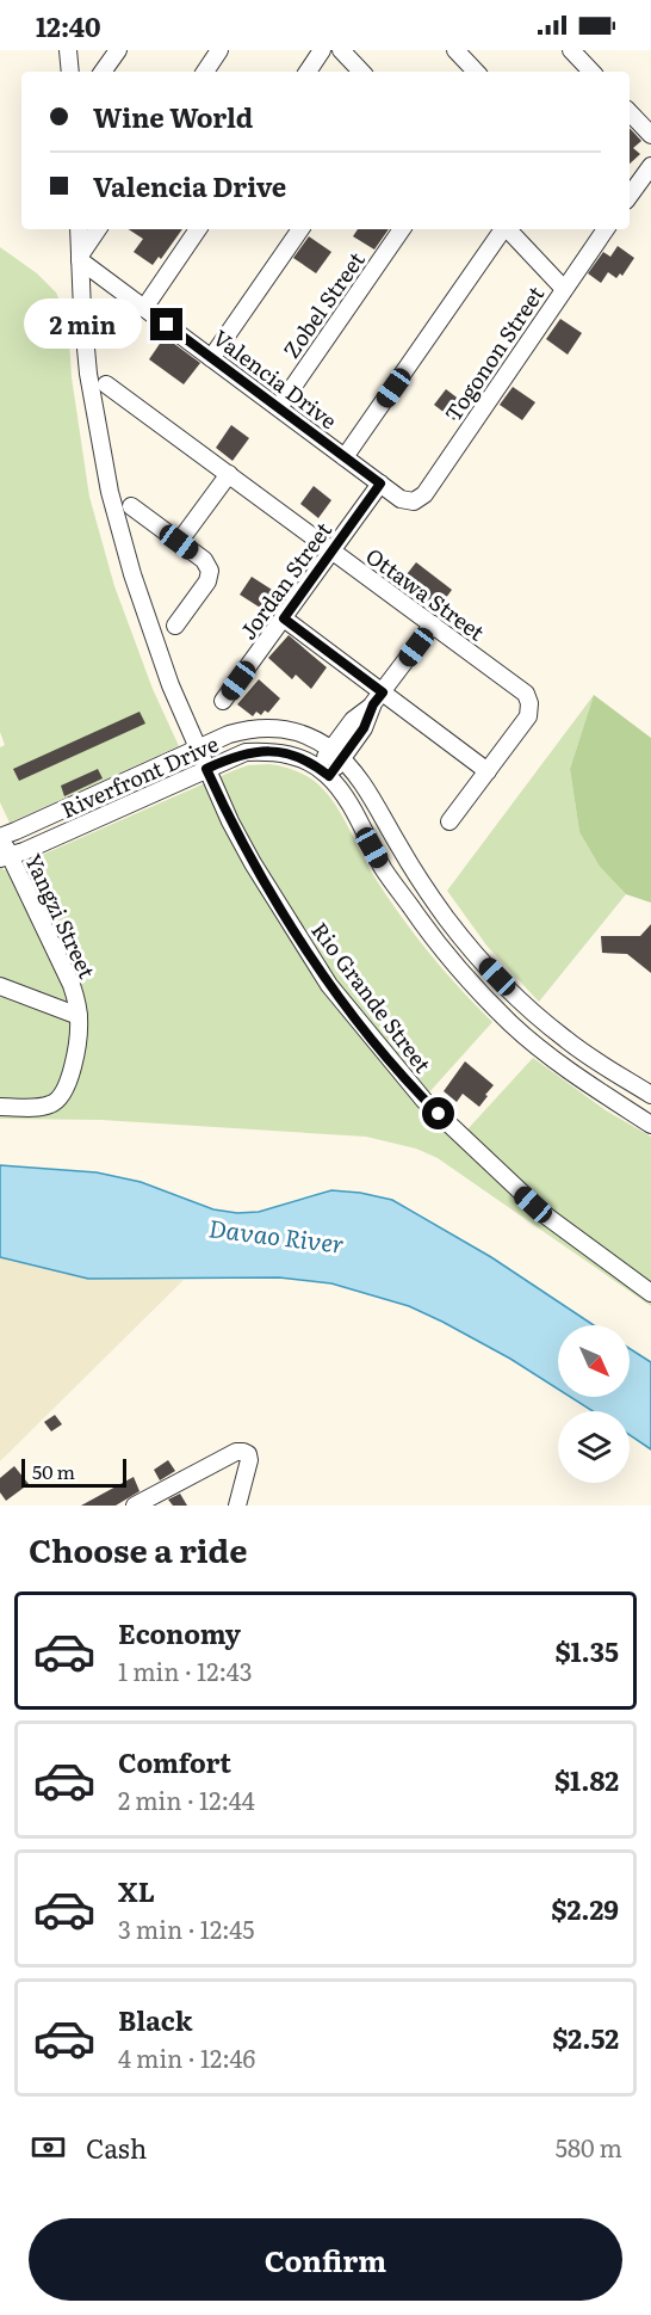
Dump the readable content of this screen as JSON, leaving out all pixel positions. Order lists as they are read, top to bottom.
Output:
{
  "streets": {
    "street": [
      "Zobel Street",
      "Togonon Street",
      "Valencia Drive",
      "Jordan Street",
      "Ottawa Street",
      "Riverfront Drive",
      "Yangzi Street",
      "Rio Grande Street"
    ]
  },
  "crossings": [
    ["Zobel Street", "Valencia Drive"],
    ["Togonon Street", "Valencia Drive"],
    ["Valencia Drive", "Jordan Street"],
    ["Valencia Drive", "Rio Grande Street"],
    ["Jordan Street", "Ottawa Street"],
    ["Riverfront Drive", "Yangzi Street"],
    ["Riverfront Drive", "Rio Grande Street"]
  ],
  "water": ["Davao River"],
  "scale_bar": "50 m",
  "north": "bottom right",
  "page": {
    "status": "12:40",
    "banner": ["Wine World", "Valencia Drive"],
    "bubble": "2 min",
    "scale": "50 m",
    "heading": "Choose a ride",
    "list": [
      {
        "name": "Economy",
        "note": "1 min · 12:43",
        "value": "$1.35"
      },
      {
        "name": "Comfort",
        "note": "2 min · 12:44",
        "value": "$1.82"
      },
      {
        "name": "XL",
        "note": "3 min · 12:45",
        "value": "$2.29"
      },
      {
        "name": "Black",
        "note": "4 min · 12:46",
        "value": "$2.52"
      }
    ],
    "pay": ["Cash", "580 m"],
    "buttons": "Confirm"
  }
}
